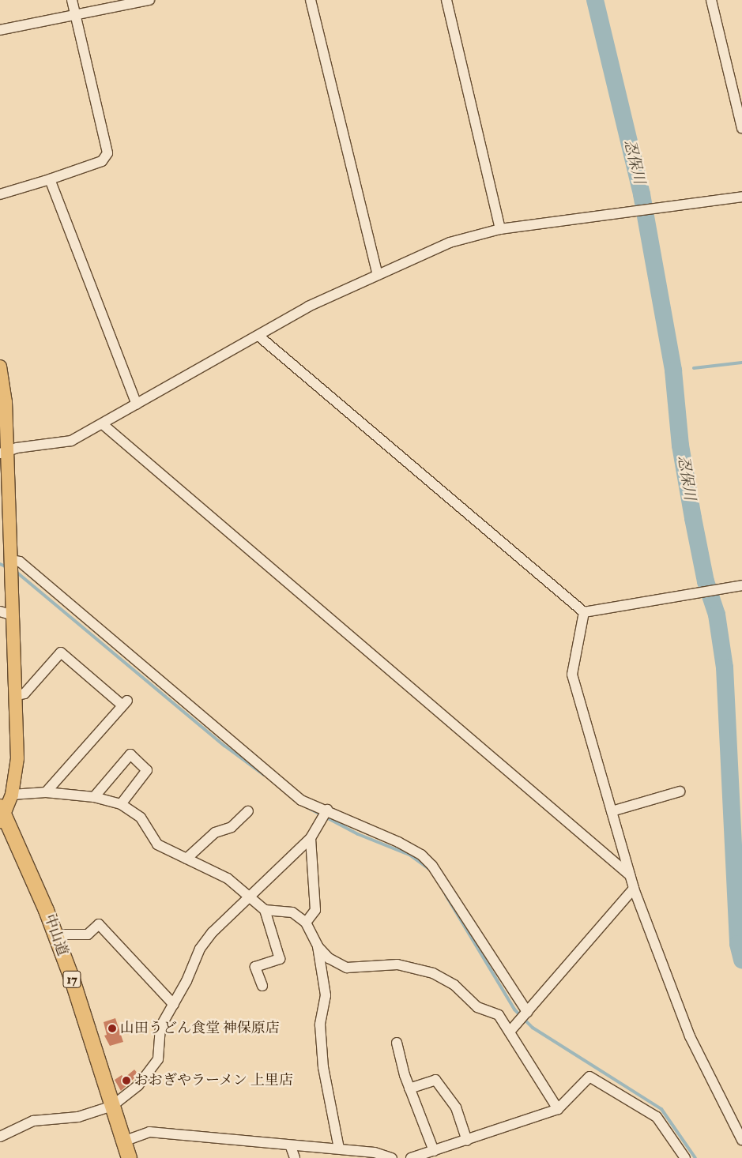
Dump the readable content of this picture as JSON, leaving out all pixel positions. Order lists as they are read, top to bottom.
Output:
{
  "streets": {
    "highway": ["中山道", "17"]
  },
  "water": ["忍保川"],
  "places": ["山田うどん食堂 神保原店", "おおぎやラーメン 上里店"]
}
